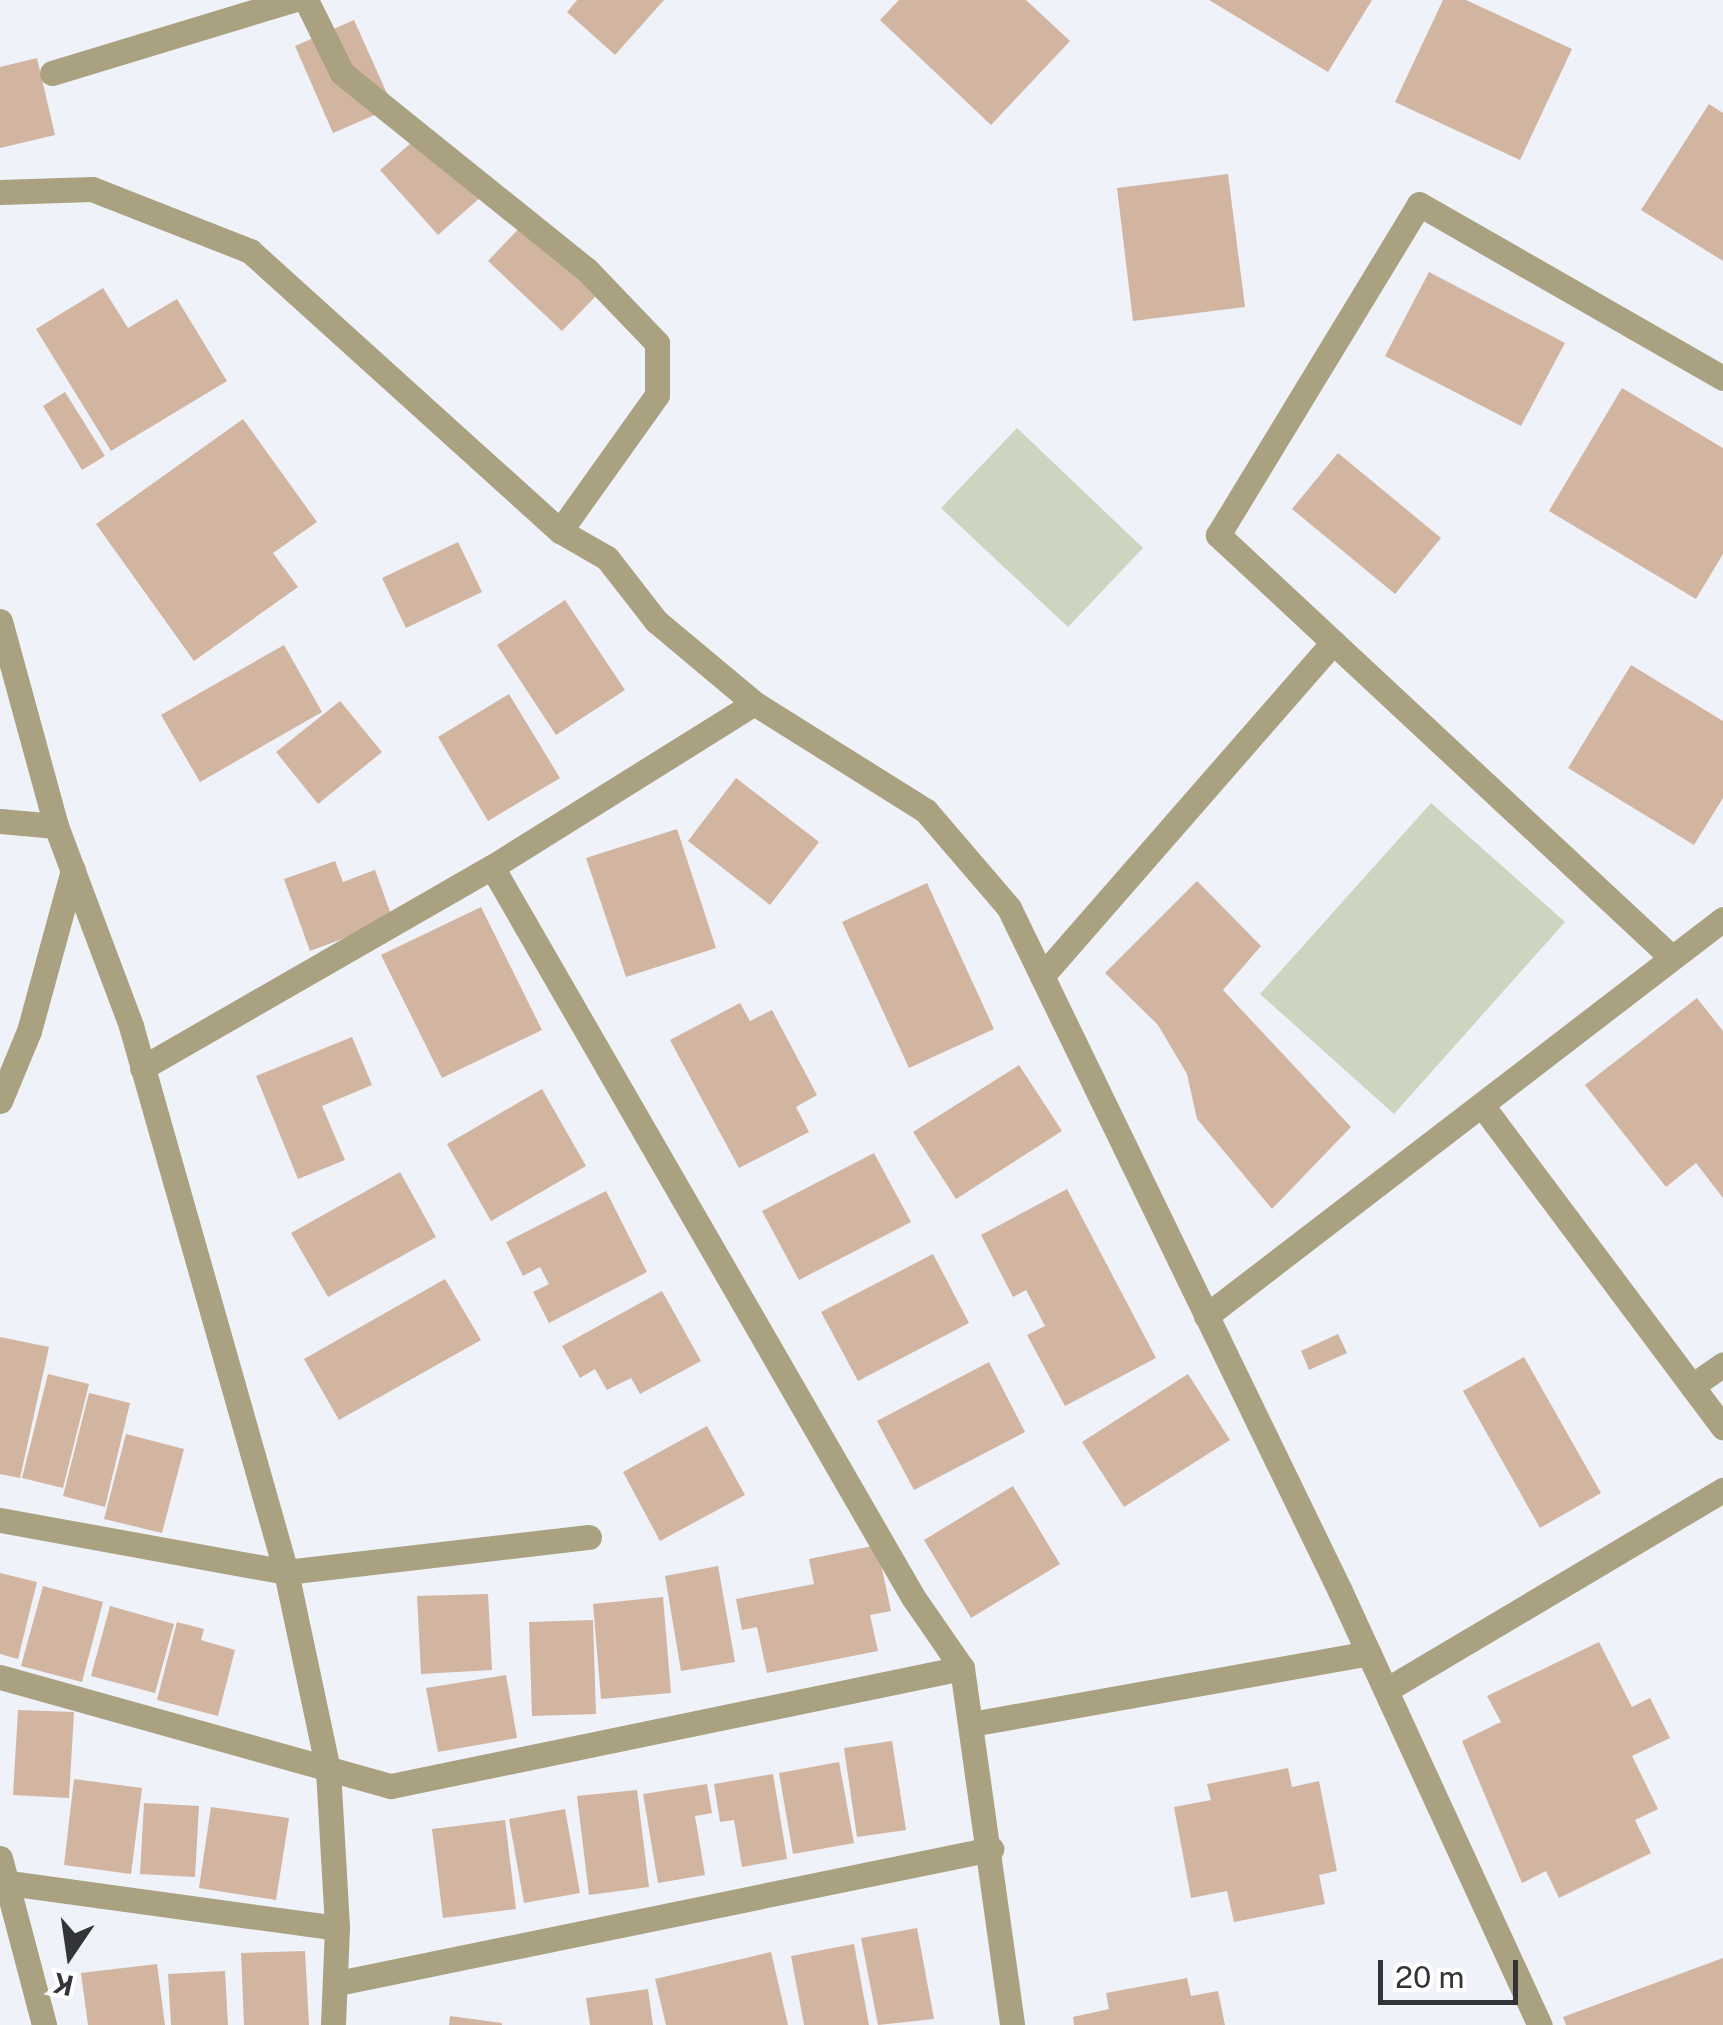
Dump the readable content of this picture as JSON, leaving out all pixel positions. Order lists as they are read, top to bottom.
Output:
{
  "scale_bar": "20 m",
  "north": "bottom"
}
